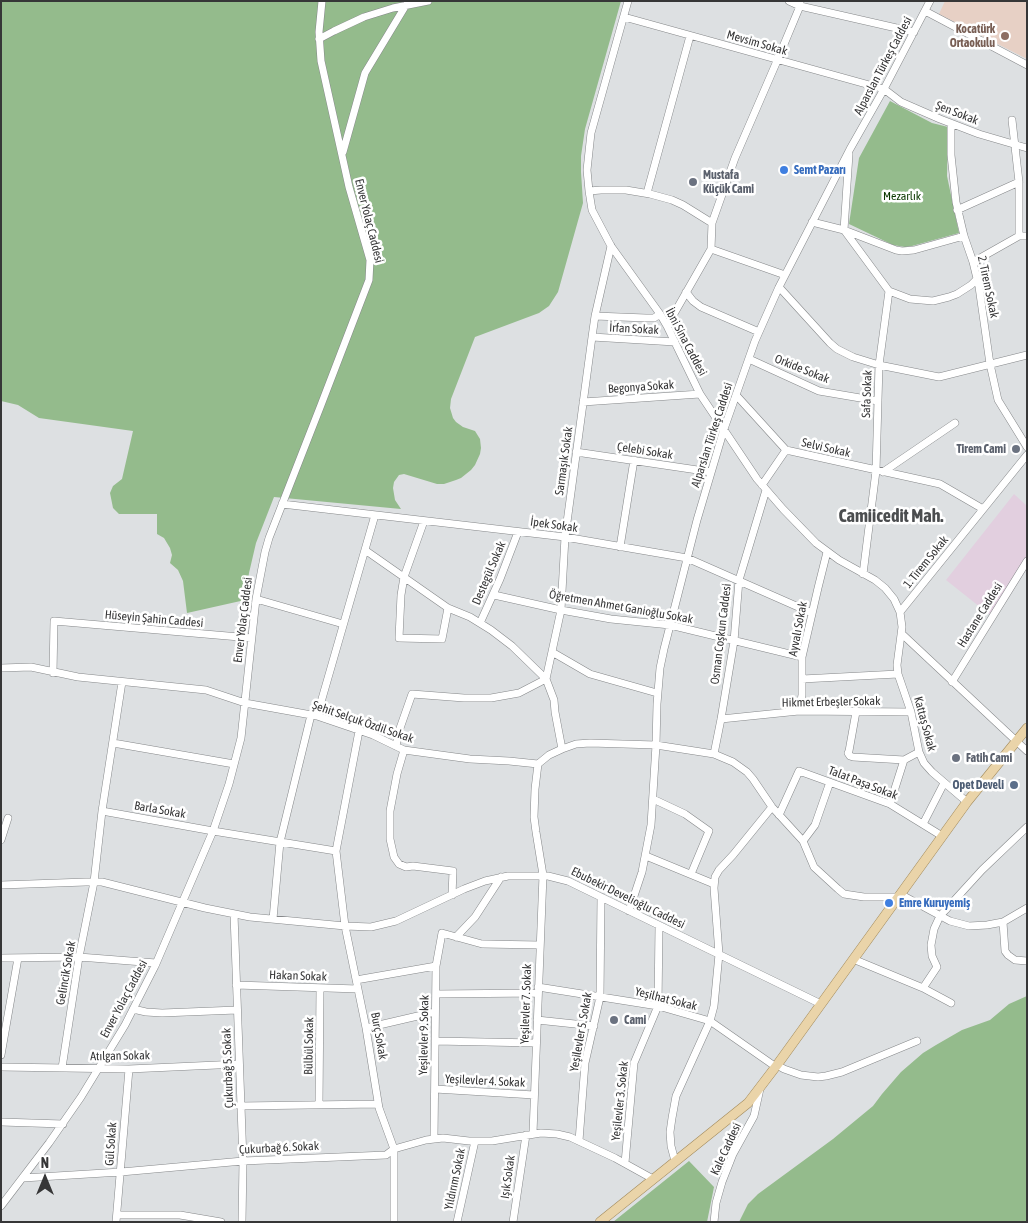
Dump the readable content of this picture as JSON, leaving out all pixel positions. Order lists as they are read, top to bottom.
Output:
{
  "streets": {
    "street": [
      "Mevsim Sokak",
      "Alparslan Türkeş Caddesi",
      "Şen Sokak",
      "Enver Yolaç Caddesi",
      "2. Tirem Sokak",
      "İrfan Sokak",
      "İbni Sina Caddesi",
      "Orkide Sokak",
      "Begonya Sokak",
      "Safa Sokak",
      "Selvi Sokak",
      "Çelebi Sokak",
      "Sarmaşık Sokak",
      "İpek Sokak",
      "1. Tirem Sokak",
      "Destegül Sokak",
      "Öğretmen Ahmet Ganioğlu Sokak",
      "Hastane Caddesi",
      "Hüseyin Şahin Caddesi",
      "Ayvalı Sokak",
      "Osman Coşkun Caddesi",
      "Hikmet Erbeşler Sokak",
      "Şehit Selçuk Özdil Sokak",
      "Kattaş Sokak",
      "Talat Paşa Sokak",
      "Barla Sokak",
      "Ebubekir Develioğlu Caddesi",
      "Gelincik Sokak",
      "Hakan Sokak",
      "Yeşilhat Sokak",
      "Yeşilevler 7. Sokak",
      "Yeşilevler 5. Sokak",
      "Yeşilevler 9. Sokak",
      "Burç Sokak",
      "Bülbül Sokak",
      "Atılgan Sokak",
      "Çukurbağ 5. Sokak",
      "Yeşilevler 4. Sokak",
      "Yeşilevler 3. Sokak",
      "Gül Sokak",
      "Çukurbağ 6. Sokak",
      "Kale Caddesi",
      "Işık Sokak",
      "Yıldırım Sokak"
    ]
  },
  "crossings": [
    ["Mevsim Sokak", "Alparslan Türkeş Caddesi"],
    ["Mevsim Sokak", "Şen Sokak"],
    ["Mevsim Sokak", "İbni Sina Caddesi"],
    ["Alparslan Türkeş Caddesi", "Şen Sokak"],
    ["Alparslan Türkeş Caddesi", "İbni Sina Caddesi"],
    ["Alparslan Türkeş Caddesi", "Orkide Sokak"],
    ["Alparslan Türkeş Caddesi", "Selvi Sokak"],
    ["Alparslan Türkeş Caddesi", "Çelebi Sokak"],
    ["Alparslan Türkeş Caddesi", "İpek Sokak"],
    ["Alparslan Türkeş Caddesi", "Öğretmen Ahmet Ganioğlu Sokak"],
    ["Alparslan Türkeş Caddesi", "Ebubekir Develioğlu Caddesi"],
    ["Şen Sokak", "2. Tirem Sokak"],
    ["Enver Yolaç Caddesi", "İpek Sokak"],
    ["Enver Yolaç Caddesi", "Hüseyin Şahin Caddesi"],
    ["Enver Yolaç Caddesi", "Şehit Selçuk Özdil Sokak"],
    ["Enver Yolaç Caddesi", "Barla Sokak"],
    ["Enver Yolaç Caddesi", "Ebubekir Develioğlu Caddesi"],
    ["Enver Yolaç Caddesi", "Atılgan Sokak"],
    ["Enver Yolaç Caddesi", "Çukurbağ 6. Sokak"],
    ["İrfan Sokak", "İbni Sina Caddesi"],
    ["İrfan Sokak", "Sarmaşık Sokak"],
    ["İbni Sina Caddesi", "Begonya Sokak"],
    ["İbni Sina Caddesi", "Safa Sokak"],
    ["İbni Sina Caddesi", "Sarmaşık Sokak"],
    ["İbni Sina Caddesi", "1. Tirem Sokak"],
    ["İbni Sina Caddesi", "Ayvalı Sokak"],
    ["İbni Sina Caddesi", "Osman Coşkun Caddesi"],
    ["İbni Sina Caddesi", "Kattaş Sokak"],
    ["Orkide Sokak", "Safa Sokak"],
    ["Begonya Sokak", "Sarmaşık Sokak"],
    ["Safa Sokak", "Selvi Sokak"],
    ["Selvi Sokak", "1. Tirem Sokak"],
    ["Selvi Sokak", "Osman Coşkun Caddesi"],
    ["Çelebi Sokak", "Sarmaşık Sokak"],
    ["Sarmaşık Sokak", "İpek Sokak"],
    ["Sarmaşık Sokak", "Öğretmen Ahmet Ganioğlu Sokak"],
    ["İpek Sokak", "Destegül Sokak"],
    ["İpek Sokak", "Ayvalı Sokak"],
    ["İpek Sokak", "Osman Coşkun Caddesi"],
    ["Destegül Sokak", "Öğretmen Ahmet Ganioğlu Sokak"],
    ["Öğretmen Ahmet Ganioğlu Sokak", "Ayvalı Sokak"],
    ["Öğretmen Ahmet Ganioğlu Sokak", "Osman Coşkun Caddesi"],
    ["Hüseyin Şahin Caddesi", "Şehit Selçuk Özdil Sokak"],
    ["Ayvalı Sokak", "Hikmet Erbeşler Sokak"],
    ["Osman Coşkun Caddesi", "Hikmet Erbeşler Sokak"],
    ["Hikmet Erbeşler Sokak", "Kattaş Sokak"],
    ["Şehit Selçuk Özdil Sokak", "Gelincik Sokak"],
    ["Şehit Selçuk Özdil Sokak", "Yeşilevler 7. Sokak"],
    ["Şehit Selçuk Özdil Sokak", "Burç Sokak"],
    ["Barla Sokak", "Gelincik Sokak"],
    ["Barla Sokak", "Burç Sokak"],
    ["Ebubekir Develioğlu Caddesi", "Gelincik Sokak"],
    ["Ebubekir Develioğlu Caddesi", "Yeşilevler 7. Sokak"],
    ["Ebubekir Develioğlu Caddesi", "Yeşilevler 5. Sokak"],
    ["Ebubekir Develioğlu Caddesi", "Burç Sokak"],
    ["Ebubekir Develioğlu Caddesi", "Çukurbağ 5. Sokak"],
    ["Ebubekir Develioğlu Caddesi", "Yeşilevler 3. Sokak"],
    ["Gelincik Sokak", "Atılgan Sokak"],
    ["Hakan Sokak", "Burç Sokak"],
    ["Hakan Sokak", "Bülbül Sokak"],
    ["Hakan Sokak", "Çukurbağ 5. Sokak"],
    ["Yeşilhat Sokak", "Yeşilevler 7. Sokak"],
    ["Yeşilhat Sokak", "Yeşilevler 5. Sokak"],
    ["Yeşilhat Sokak", "Yeşilevler 9. Sokak"],
    ["Yeşilhat Sokak", "Yeşilevler 3. Sokak"],
    ["Yeşilevler 7. Sokak", "Yeşilevler 4. Sokak"],
    ["Yeşilevler 7. Sokak", "Çukurbağ 6. Sokak"],
    ["Yeşilevler 7. Sokak", "Işık Sokak"],
    ["Yeşilevler 5. Sokak", "Çukurbağ 6. Sokak"],
    ["Yeşilevler 9. Sokak", "Yeşilevler 4. Sokak"],
    ["Yeşilevler 9. Sokak", "Çukurbağ 6. Sokak"],
    ["Burç Sokak", "Çukurbağ 6. Sokak"],
    ["Atılgan Sokak", "Çukurbağ 5. Sokak"],
    ["Atılgan Sokak", "Gül Sokak"],
    ["Çukurbağ 5. Sokak", "Çukurbağ 6. Sokak"],
    ["Yeşilevler 3. Sokak", "Çukurbağ 6. Sokak"],
    ["Gül Sokak", "Çukurbağ 6. Sokak"],
    ["Çukurbağ 6. Sokak", "Işık Sokak"],
    ["Çukurbağ 6. Sokak", "Yıldırım Sokak"]
  ],
  "districts": ["Camiicedit Mah."],
  "parks": ["Mezarlık"],
  "places": [
    "Kocatürk Ortaokulu",
    "Semt Pazarı",
    "Mustafa Küçük Cami",
    "Tirem Cami",
    "Fatih Cami",
    "Opet Develi",
    "Emre Kuruyemiş",
    "Cami"
  ],
  "north": "top"
}
